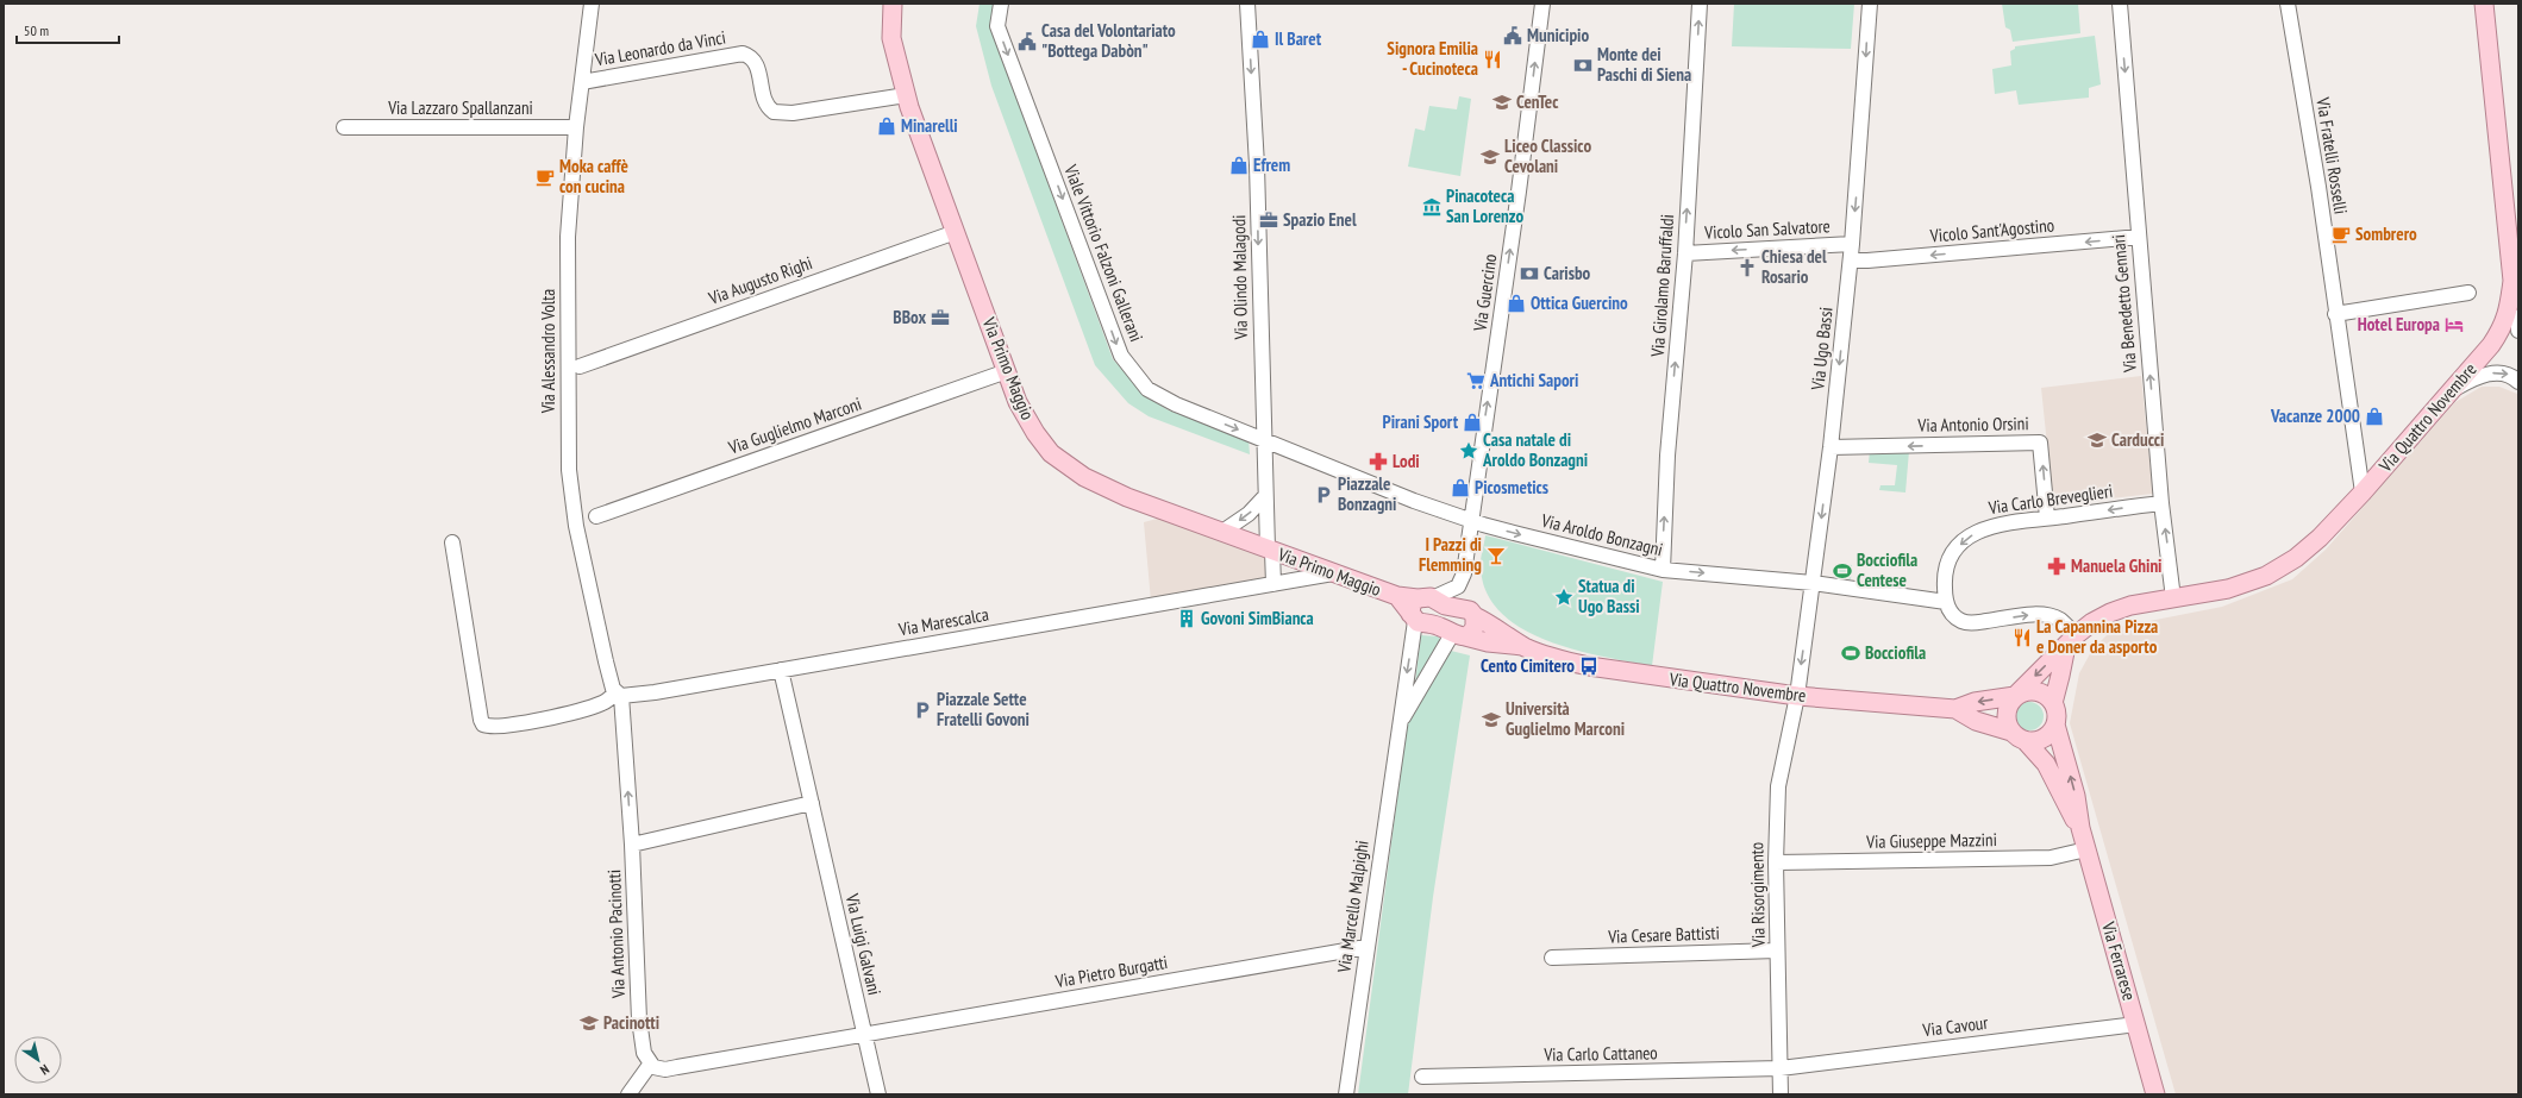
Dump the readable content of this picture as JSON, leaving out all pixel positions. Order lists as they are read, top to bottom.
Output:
{
  "streets": {
    "main road": ["Via Primo Maggio", "Via Quattro Novembre", "Via Ferrarese"],
    "street": [
      "Via Leonardo da Vinci",
      "Via Lazzaro Spallanzani",
      "Via Fratelli Rosselli",
      "Vicolo San Salvatore",
      "Vicolo Sant'Agostino",
      "Viale Vittorio Falzoni Gallerani",
      "Via Olindo Malagodi",
      "Via Augusto Righi",
      "Via Girolamo Baruffaldi",
      "Via Guercino",
      "Via Benedetto Gennari",
      "Via Ugo Bassi",
      "Via Alessandro Volta",
      "Via Antonio Orsini",
      "Via Guglielmo Marconi",
      "Via Carlo Breveglieri",
      "Via Aroldo Bonzagni",
      "Via Marescalca",
      "Via Giuseppe Mazzini",
      "Via Risorgimento",
      "Via Marcello Malpighi",
      "Via Antonio Pacinotti",
      "Via Cesare Battisti",
      "Via Luigi Galvani",
      "Via Pietro Burgatti",
      "Via Cavour",
      "Via Carlo Cattaneo"
    ]
  },
  "crossings": [
    ["Via Leonardo da Vinci", "Via Alessandro Volta"],
    ["Via Leonardo da Vinci", "Via Primo Maggio"],
    ["Via Lazzaro Spallanzani", "Via Alessandro Volta"],
    ["Via Fratelli Rosselli", "Via Quattro Novembre"],
    ["Vicolo San Salvatore", "Via Girolamo Baruffaldi"],
    ["Vicolo San Salvatore", "Via Ugo Bassi"],
    ["Vicolo Sant'Agostino", "Via Benedetto Gennari"],
    ["Vicolo Sant'Agostino", "Via Ugo Bassi"],
    ["Viale Vittorio Falzoni Gallerani", "Via Olindo Malagodi"],
    ["Viale Vittorio Falzoni Gallerani", "Via Aroldo Bonzagni"],
    ["Via Olindo Malagodi", "Via Primo Maggio"],
    ["Via Olindo Malagodi", "Via Aroldo Bonzagni"],
    ["Via Augusto Righi", "Via Primo Maggio"],
    ["Via Girolamo Baruffaldi", "Via Aroldo Bonzagni"],
    ["Via Guercino", "Via Aroldo Bonzagni"],
    ["Via Benedetto Gennari", "Via Quattro Novembre"],
    ["Via Benedetto Gennari", "Via Carlo Breveglieri"],
    ["Via Ugo Bassi", "Via Quattro Novembre"],
    ["Via Ugo Bassi", "Via Antonio Orsini"],
    ["Via Ugo Bassi", "Via Aroldo Bonzagni"],
    ["Via Ugo Bassi", "Via Risorgimento"],
    ["Via Alessandro Volta", "Via Marescalca"],
    ["Via Alessandro Volta", "Via Antonio Pacinotti"],
    ["Via Primo Maggio", "Via Quattro Novembre"],
    ["Via Primo Maggio", "Via Guglielmo Marconi"],
    ["Via Primo Maggio", "Via Marescalca"],
    ["Via Primo Maggio", "Via Marcello Malpighi"],
    ["Via Quattro Novembre", "Via Risorgimento"],
    ["Via Quattro Novembre", "Via Marcello Malpighi"],
    ["Via Quattro Novembre", "Via Ferrarese"],
    ["Via Antonio Orsini", "Via Carlo Breveglieri"],
    ["Via Carlo Breveglieri", "Via Aroldo Bonzagni"],
    ["Via Marescalca", "Via Antonio Pacinotti"],
    ["Via Marescalca", "Via Luigi Galvani"],
    ["Via Giuseppe Mazzini", "Via Risorgimento"],
    ["Via Giuseppe Mazzini", "Via Ferrarese"],
    ["Via Risorgimento", "Via Cesare Battisti"],
    ["Via Risorgimento", "Via Cavour"],
    ["Via Risorgimento", "Via Carlo Cattaneo"],
    ["Via Marcello Malpighi", "Via Pietro Burgatti"],
    ["Via Luigi Galvani", "Via Pietro Burgatti"],
    ["Via Ferrarese", "Via Cavour"],
    ["Via Cavour", "Via Carlo Cattaneo"]
  ],
  "one_way": [
    "Vicolo San Salvatore",
    "Vicolo Sant'Agostino",
    "Viale Vittorio Falzoni Gallerani",
    "Via Olindo Malagodi",
    "Via Girolamo Baruffaldi",
    "Via Guercino",
    "Via Ugo Bassi",
    "Via Carlo Breveglieri",
    "Via Aroldo Bonzagni",
    "Via Antonio Pacinotti"
  ],
  "places": {
    "public building": ["Municipio", "Casa del Volontariato \"Bottega Dabòn\""],
    "shop": [
      "Il Baret",
      "Minarelli",
      "Efrem",
      "Ottica Guercino",
      "Vacanze 2000",
      "Pirani Sport",
      "Picosmetics"
    ],
    "restaurant": ["Signora Emilia - Cucinoteca", "La Capannina Pizza e Doner da asporto"],
    "bank": ["Monte dei Paschi di Siena", "Carisbo"],
    "school or university": [
      "CenTec",
      "Liceo Classico Cevolani",
      "Carducci",
      "Università Guglielmo Marconi",
      "Pacinotti"
    ],
    "cafe": ["Moka caffè con cucina", "Sombrero"],
    "museum": ["Pinacoteca San Lorenzo"],
    "office": ["Spazio Enel", "BBox"],
    "church": ["Chiesa del Rosario"],
    "hotel": ["Hotel Europa"],
    "supermarket": ["Antichi Sapori"],
    "place": ["Casa natale di Aroldo Bonzagni", "Statua di Ugo Bassi"],
    "pharmacy": ["Lodi", "Manuela Ghini"],
    "parking": ["Piazzale Bonzagni", "Piazzale Sette Fratelli Govoni"],
    "bar": ["I Pazzi di Flemming"],
    "sports": ["Bocciofila Centese", "Bocciofila"],
    "building": ["Govoni SimBianca"],
    "bus stop": ["Cento Cimitero"]
  },
  "scale_bar": "50 m",
  "north": "bottom right"
}
